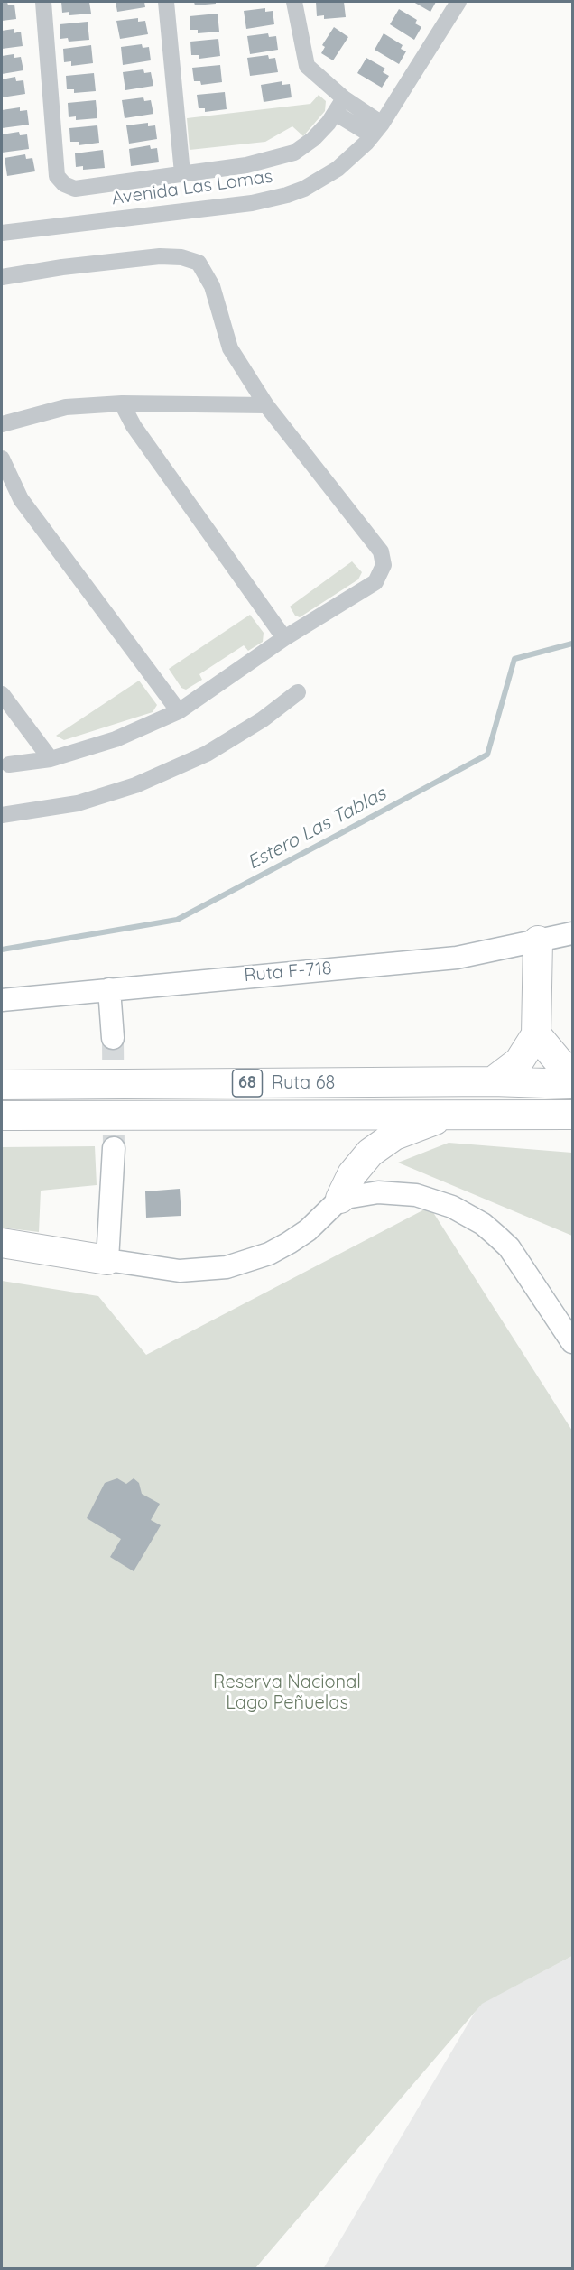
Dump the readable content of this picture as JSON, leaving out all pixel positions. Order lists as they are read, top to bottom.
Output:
{
  "streets": {
    "highway": ["68", "Ruta 68"],
    "street": ["Avenida Las Lomas", "Ruta F-718"]
  },
  "water": ["Estero Las Tablas"],
  "parks": ["Reserva Nacional Lago Peñuelas"]
}
